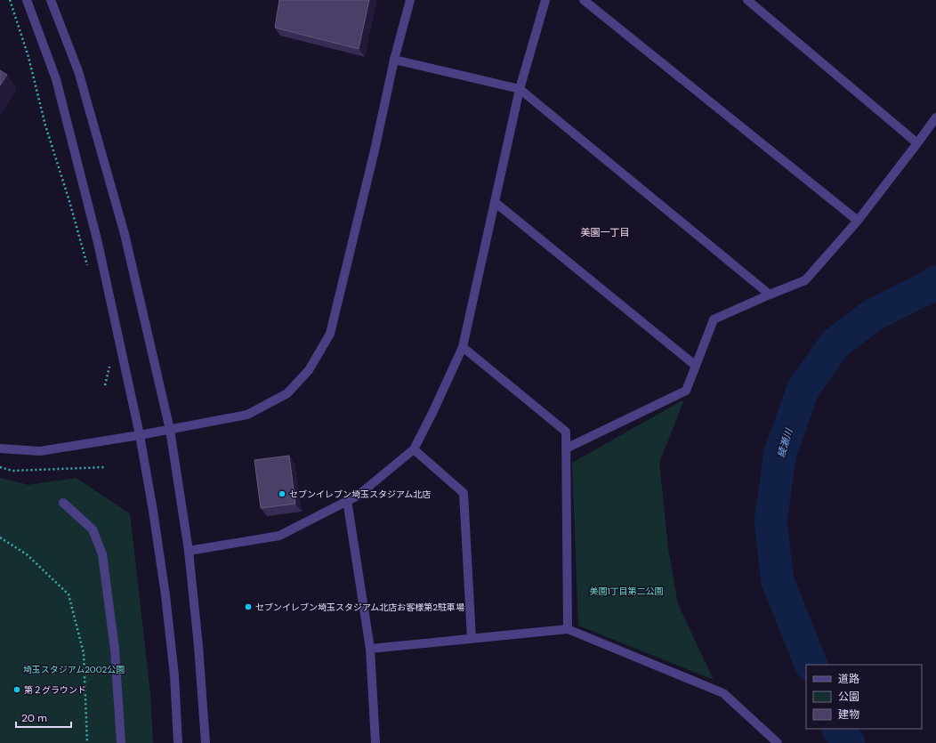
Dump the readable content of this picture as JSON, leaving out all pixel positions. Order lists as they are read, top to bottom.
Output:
{
  "districts": ["美園一丁目"],
  "water": ["綾瀬川"],
  "parks": ["美園1丁目第二公園", "埼玉スタジアム2002公園"],
  "places": ["セブンイレブン埼玉スタジアム北店", "セブンイレブン埼玉スタジアム北店お客様第2駐車場", "第２グラウンド"],
  "legend": ["道路", "公園", "建物"],
  "scale_bar": "20 m"
}
